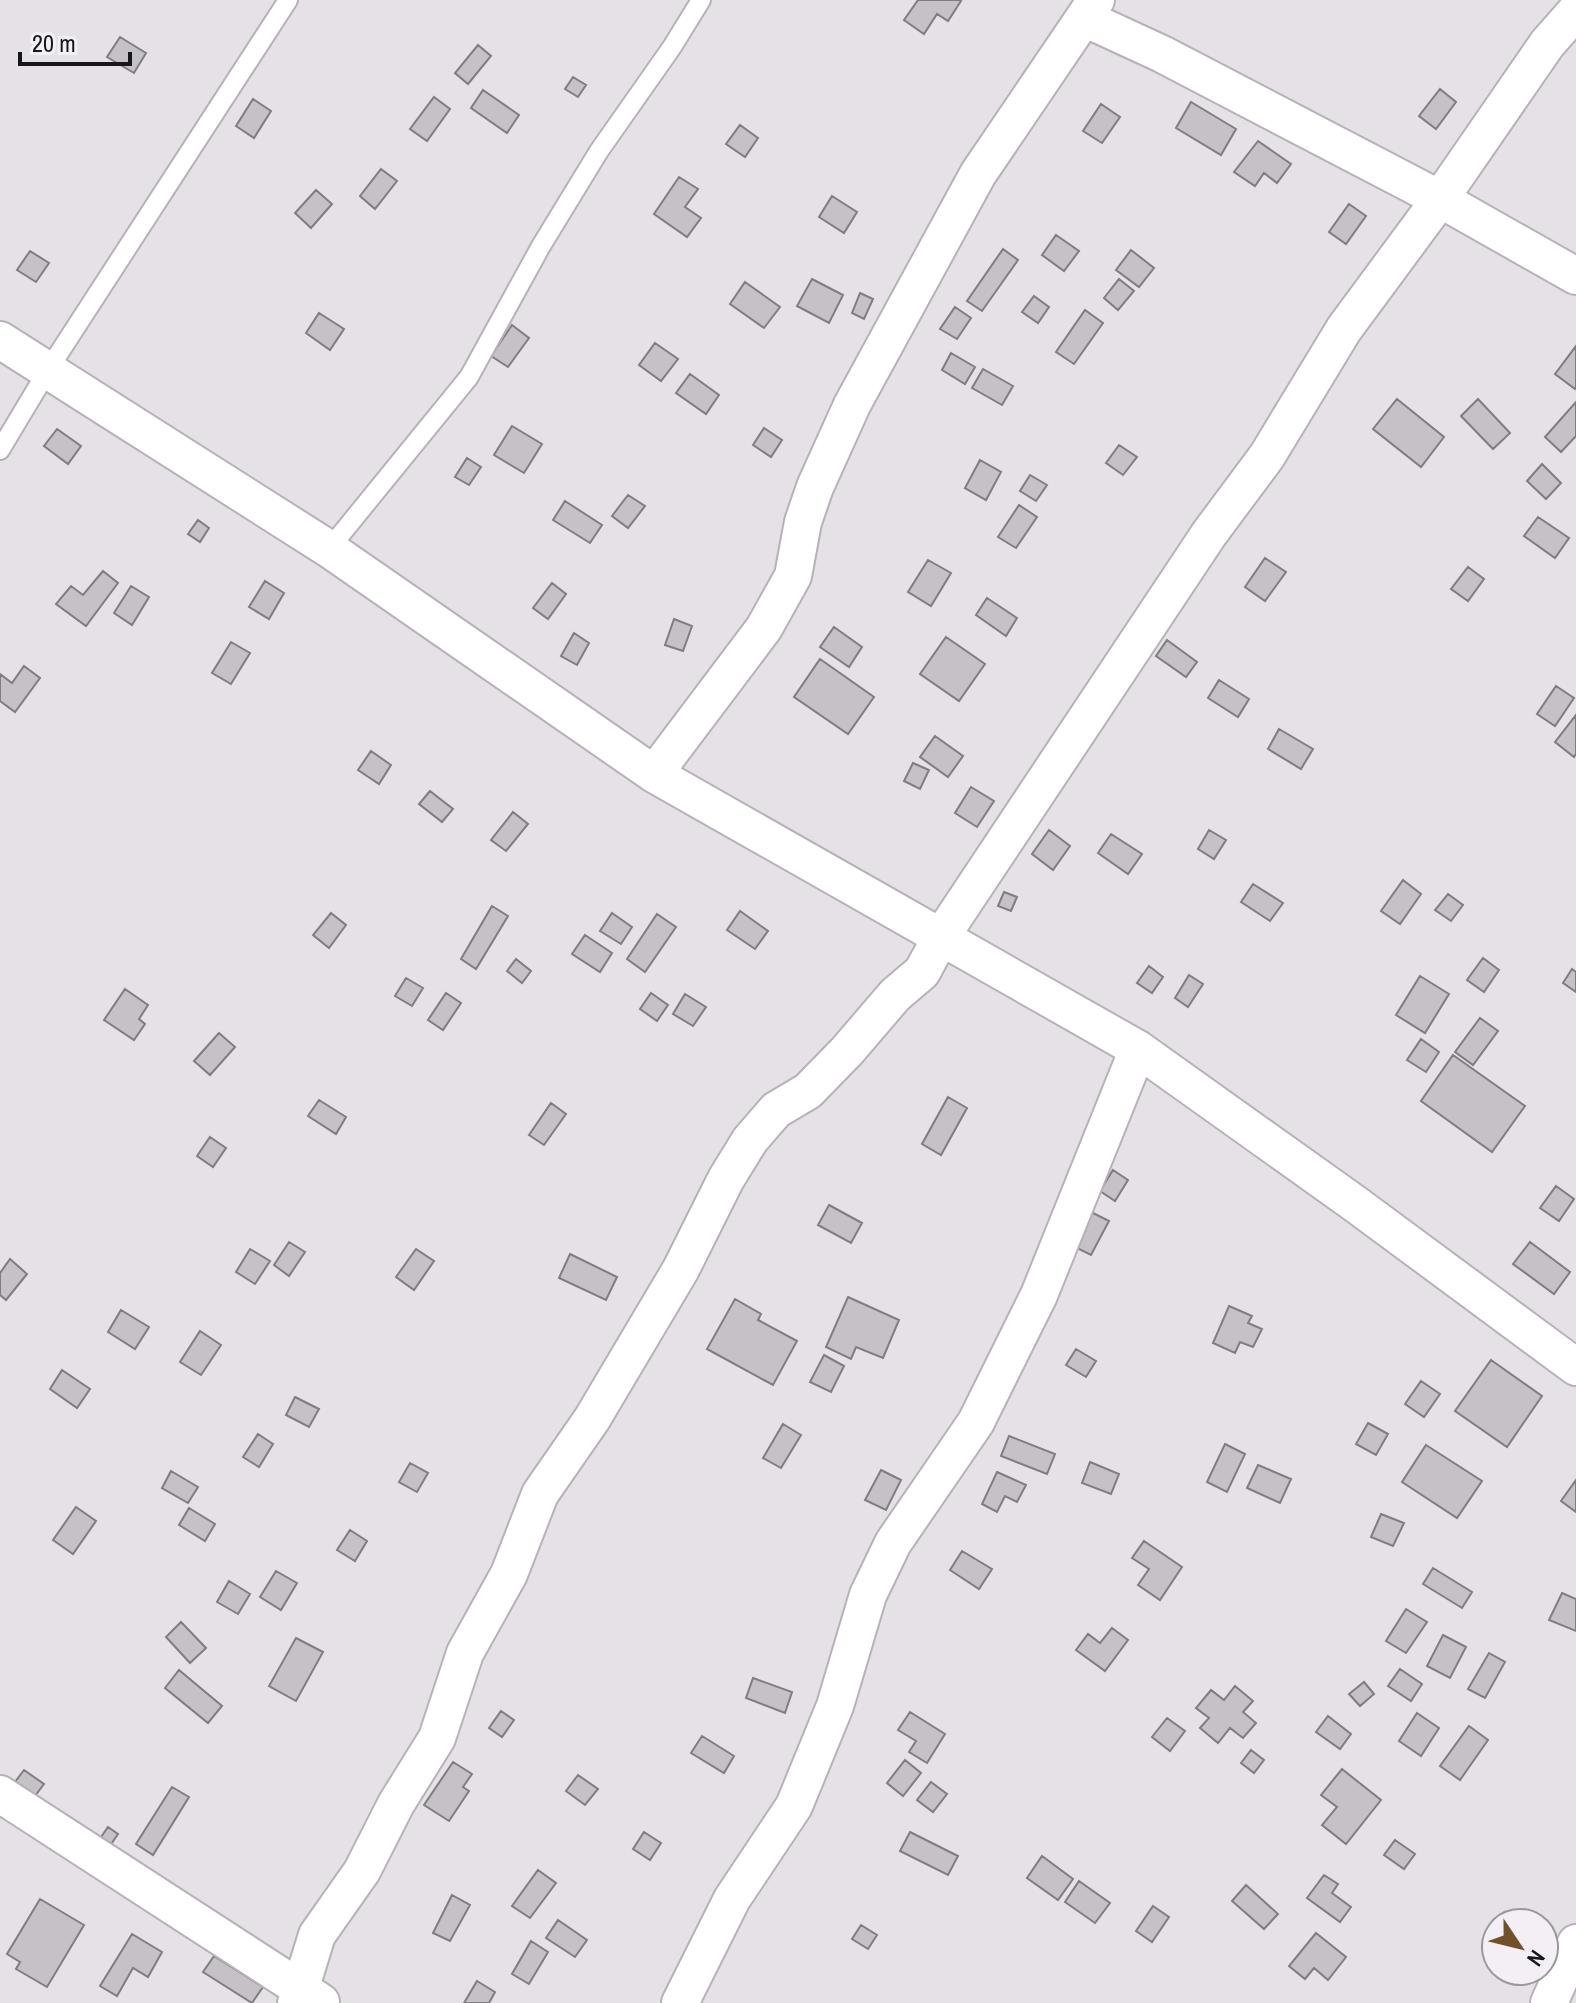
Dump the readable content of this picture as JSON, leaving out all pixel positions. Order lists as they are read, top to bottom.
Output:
{
  "scale_bar": "20 m",
  "north": "bottom right"
}
